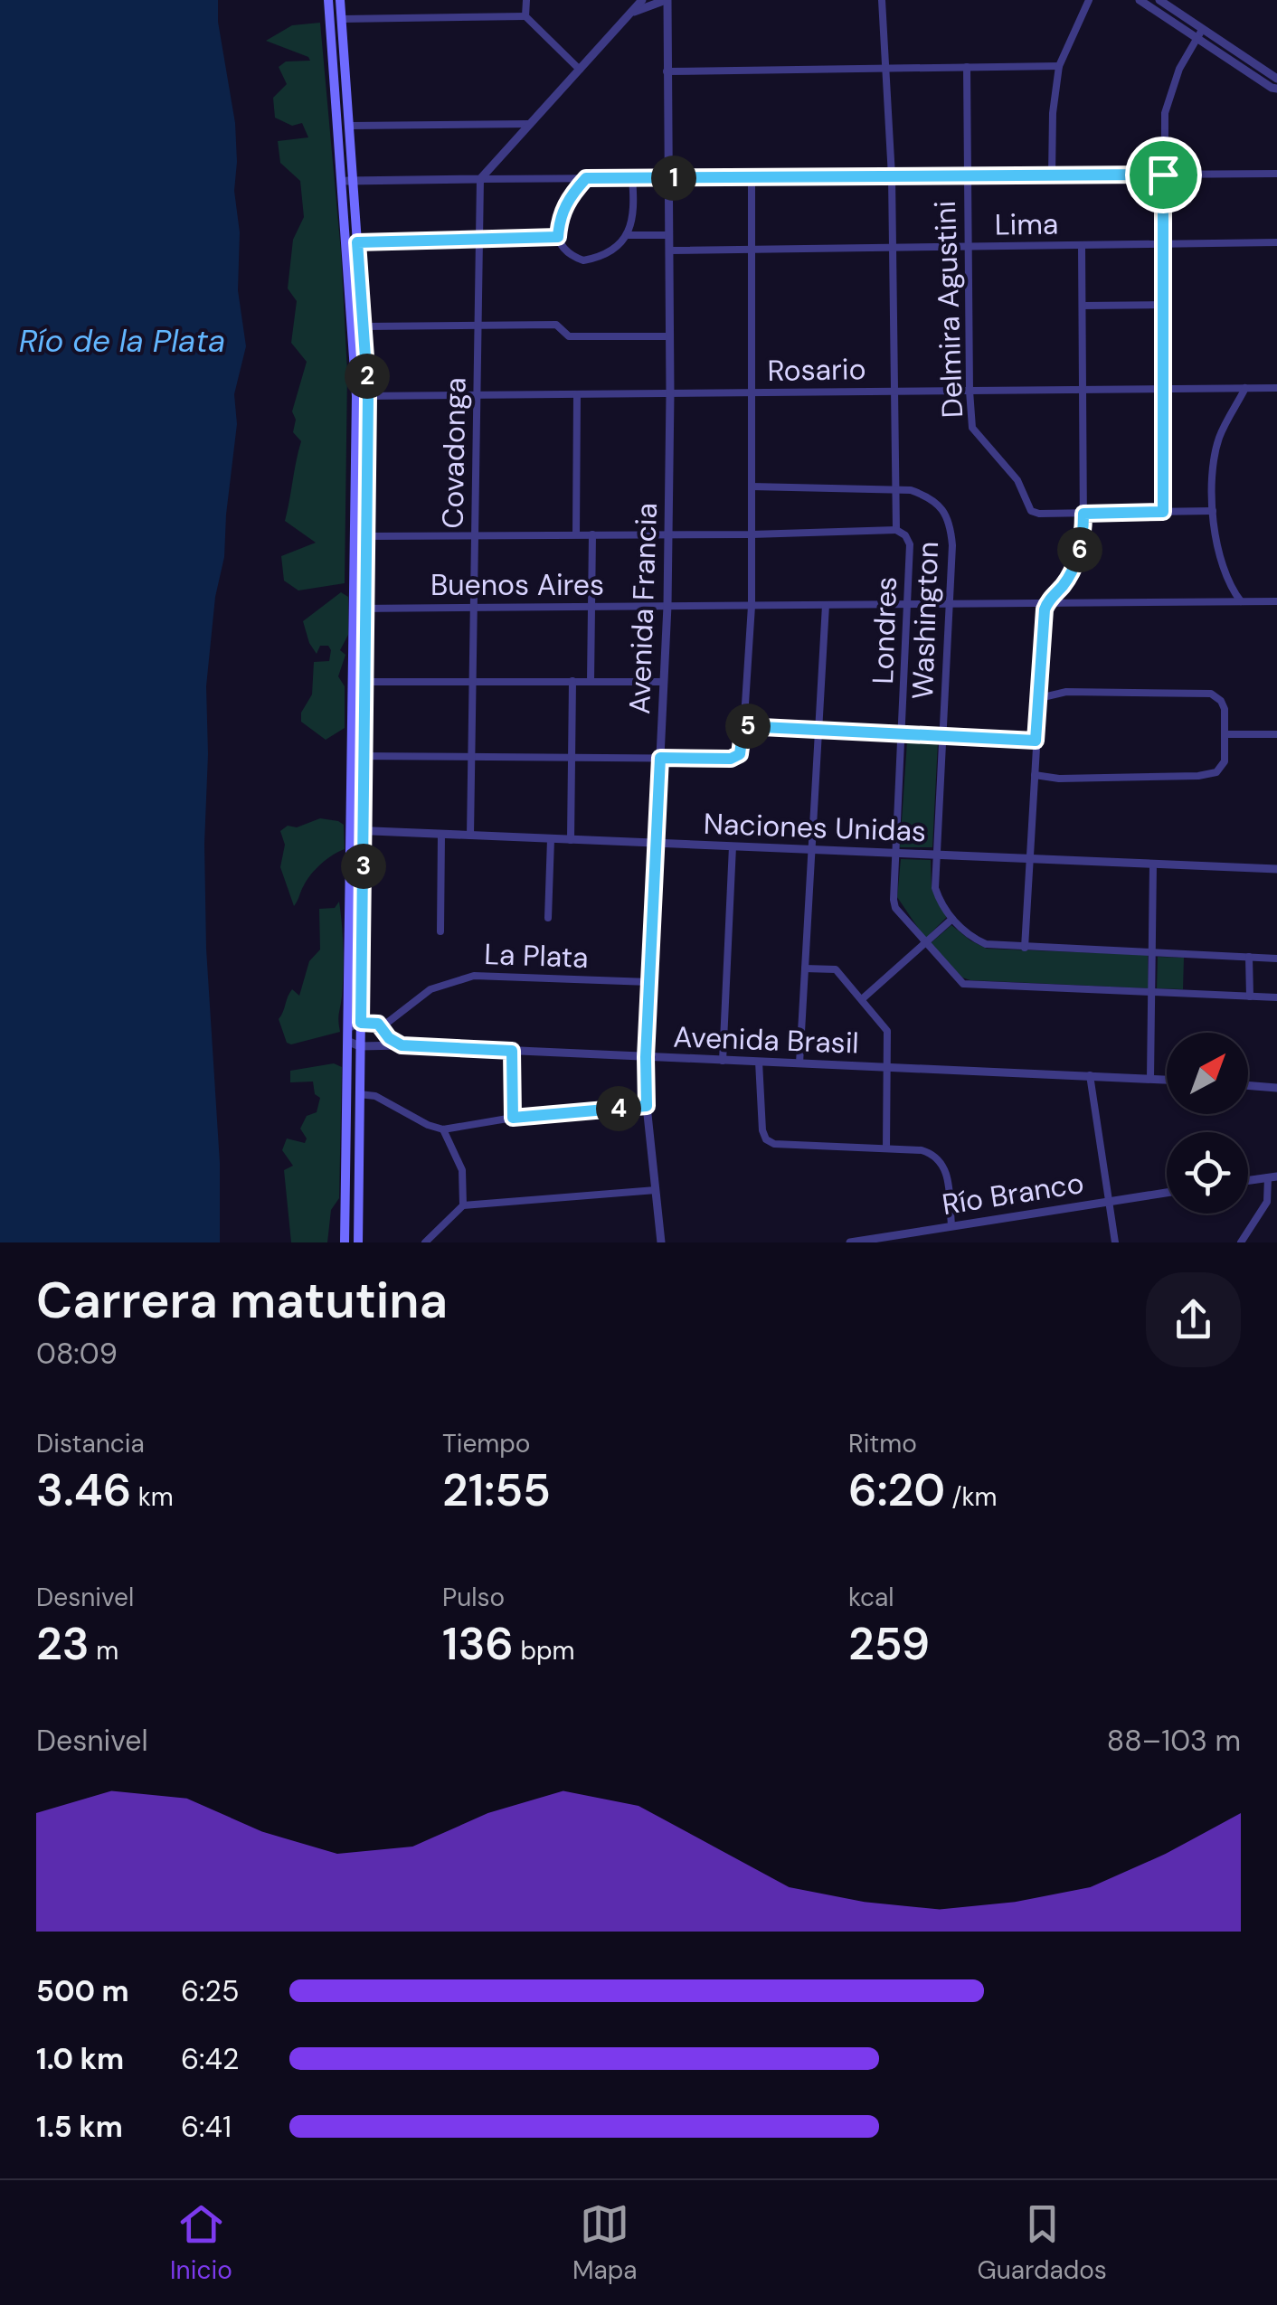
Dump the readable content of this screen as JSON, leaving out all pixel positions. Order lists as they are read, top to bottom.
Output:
{
  "streets": {
    "street": [
      "Lima",
      "Delmira Agustini",
      "Rosario",
      "Covadonga",
      "Buenos Aires",
      "Avenida Francia",
      "Washington",
      "Londres",
      "Naciones Unidas",
      "La Plata",
      "Avenida Brasil",
      "Río Branco"
    ]
  },
  "crossings": [
    ["Lima", "Delmira Agustini"],
    ["Lima", "Avenida Francia"],
    ["Lima", "Londres"],
    ["Delmira Agustini", "Rosario"],
    ["Rosario", "Covadonga"],
    ["Rosario", "Avenida Francia"],
    ["Rosario", "Londres"],
    ["Covadonga", "Buenos Aires"],
    ["Covadonga", "Naciones Unidas"],
    ["Buenos Aires", "Avenida Francia"],
    ["Buenos Aires", "Washington"],
    ["Buenos Aires", "Londres"],
    ["Avenida Francia", "Naciones Unidas"],
    ["Avenida Francia", "La Plata"],
    ["Avenida Francia", "Avenida Brasil"],
    ["Washington", "Londres"],
    ["Washington", "Naciones Unidas"],
    ["Londres", "Naciones Unidas"]
  ],
  "water": ["Río de la Plata"],
  "north": "top right",
  "page": {
    "pins": [
      "1",
      "2",
      "6",
      "5",
      "3",
      "4"
    ],
    "heading": ["Carrera matutina", "08:09"],
    "stats": [
      ["Distancia", "3.46 km"],
      ["Tiempo", "21:55"],
      ["Ritmo", "6:20 /km"],
      ["Desnivel", "23 m"],
      ["Pulso", "136 bpm"],
      ["kcal", "259"]
    ],
    "chart": ["Desnivel", "88–103 m"],
    "list": [
      {
        "name": "500 m",
        "note": "6:25"
      },
      {
        "name": "1.0 km",
        "note": "6:42"
      },
      {
        "name": "1.5 km",
        "note": "6:41"
      }
    ],
    "tabs": ["Inicio", "Mapa", "Guardados"]
  }
}
